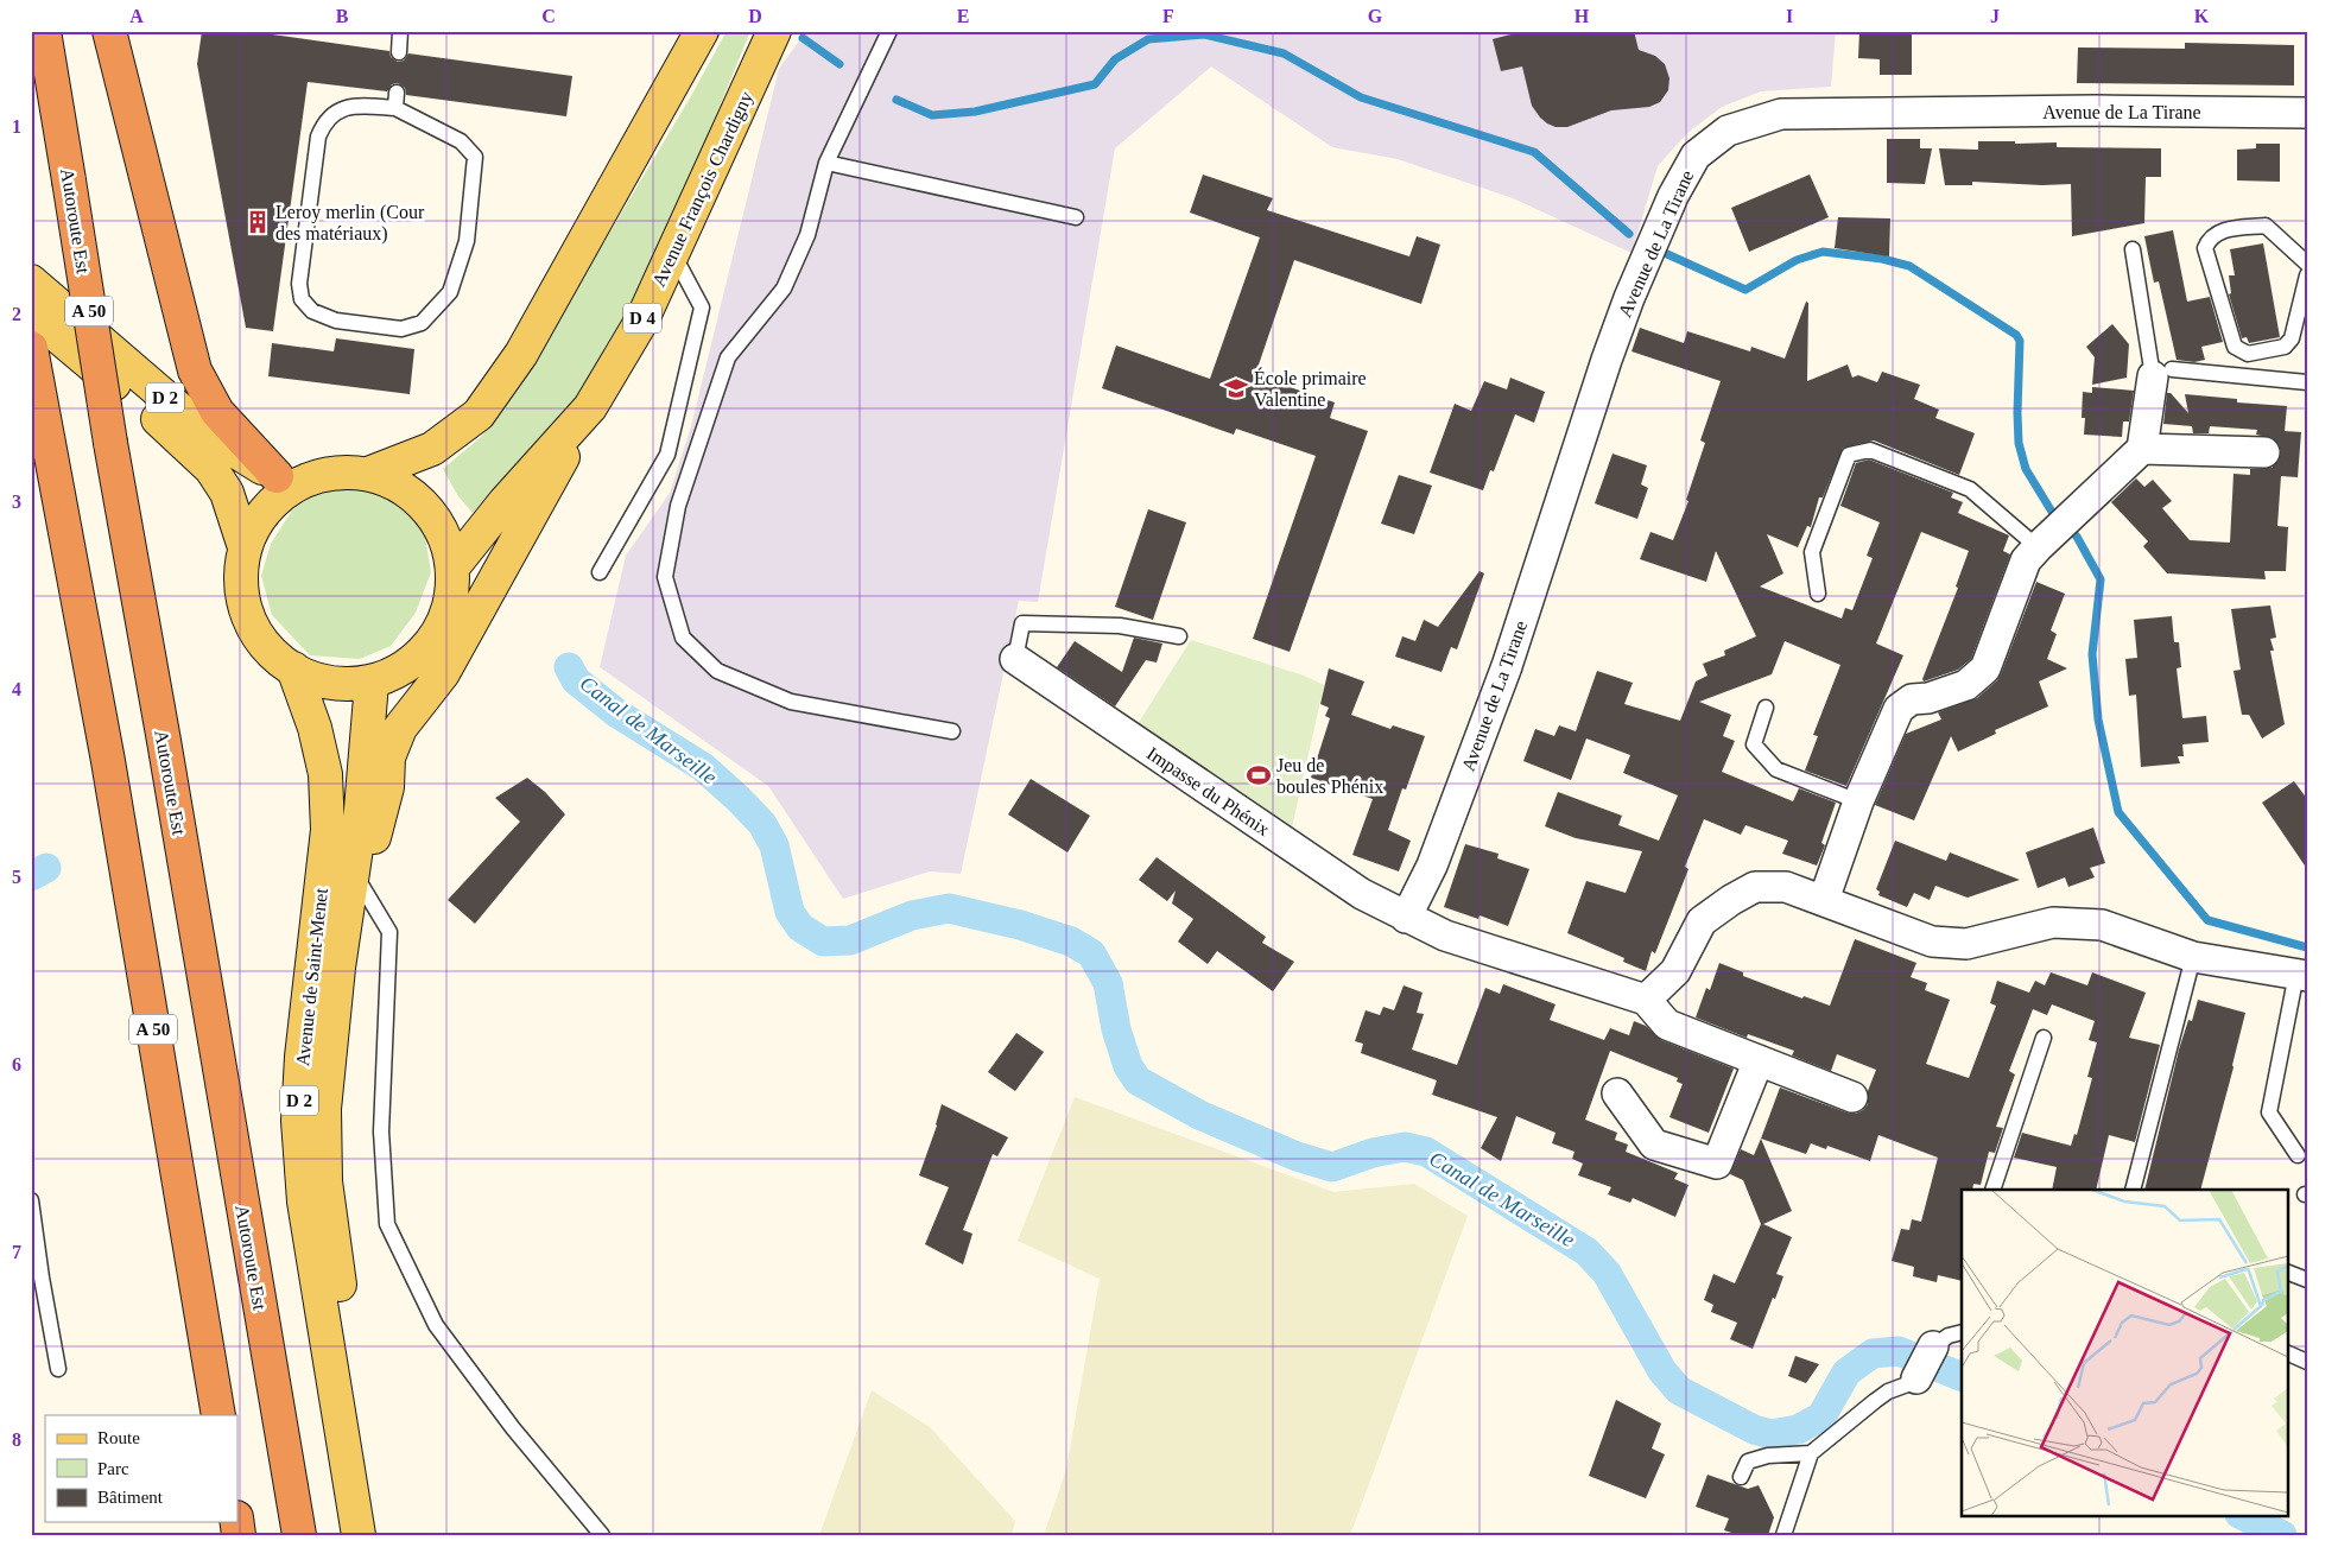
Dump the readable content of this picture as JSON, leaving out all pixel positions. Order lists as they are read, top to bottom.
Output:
{
  "streets": {
    "highway": ["Autoroute Est", "A 50"],
    "main road": [
      "Avenue François Chardigny",
      "D 4",
      "D 2",
      "Avenue de Saint-Menet"
    ],
    "street": ["Avenue de La Tirane", "Impasse du Phénix"]
  },
  "crossings": [
    ["Avenue de La Tirane", "Impasse du Phénix"]
  ],
  "water": ["Canal de Marseille"],
  "places": {
    "building": ["Leroy merlin (Cour des matériaux)"],
    "school or university": ["École primaire Valentine"],
    "sports": ["Jeu de boules Phénix"]
  },
  "legend": ["Route", "Parc", "Bâtiment"],
  "grid": {
    "columns": [
      "A",
      "B",
      "C",
      "D",
      "E",
      "F",
      "G",
      "H",
      "I",
      "J",
      "K"
    ],
    "rows": [
      "1",
      "2",
      "3",
      "4",
      "5",
      "6",
      "7",
      "8"
    ]
  }
}
